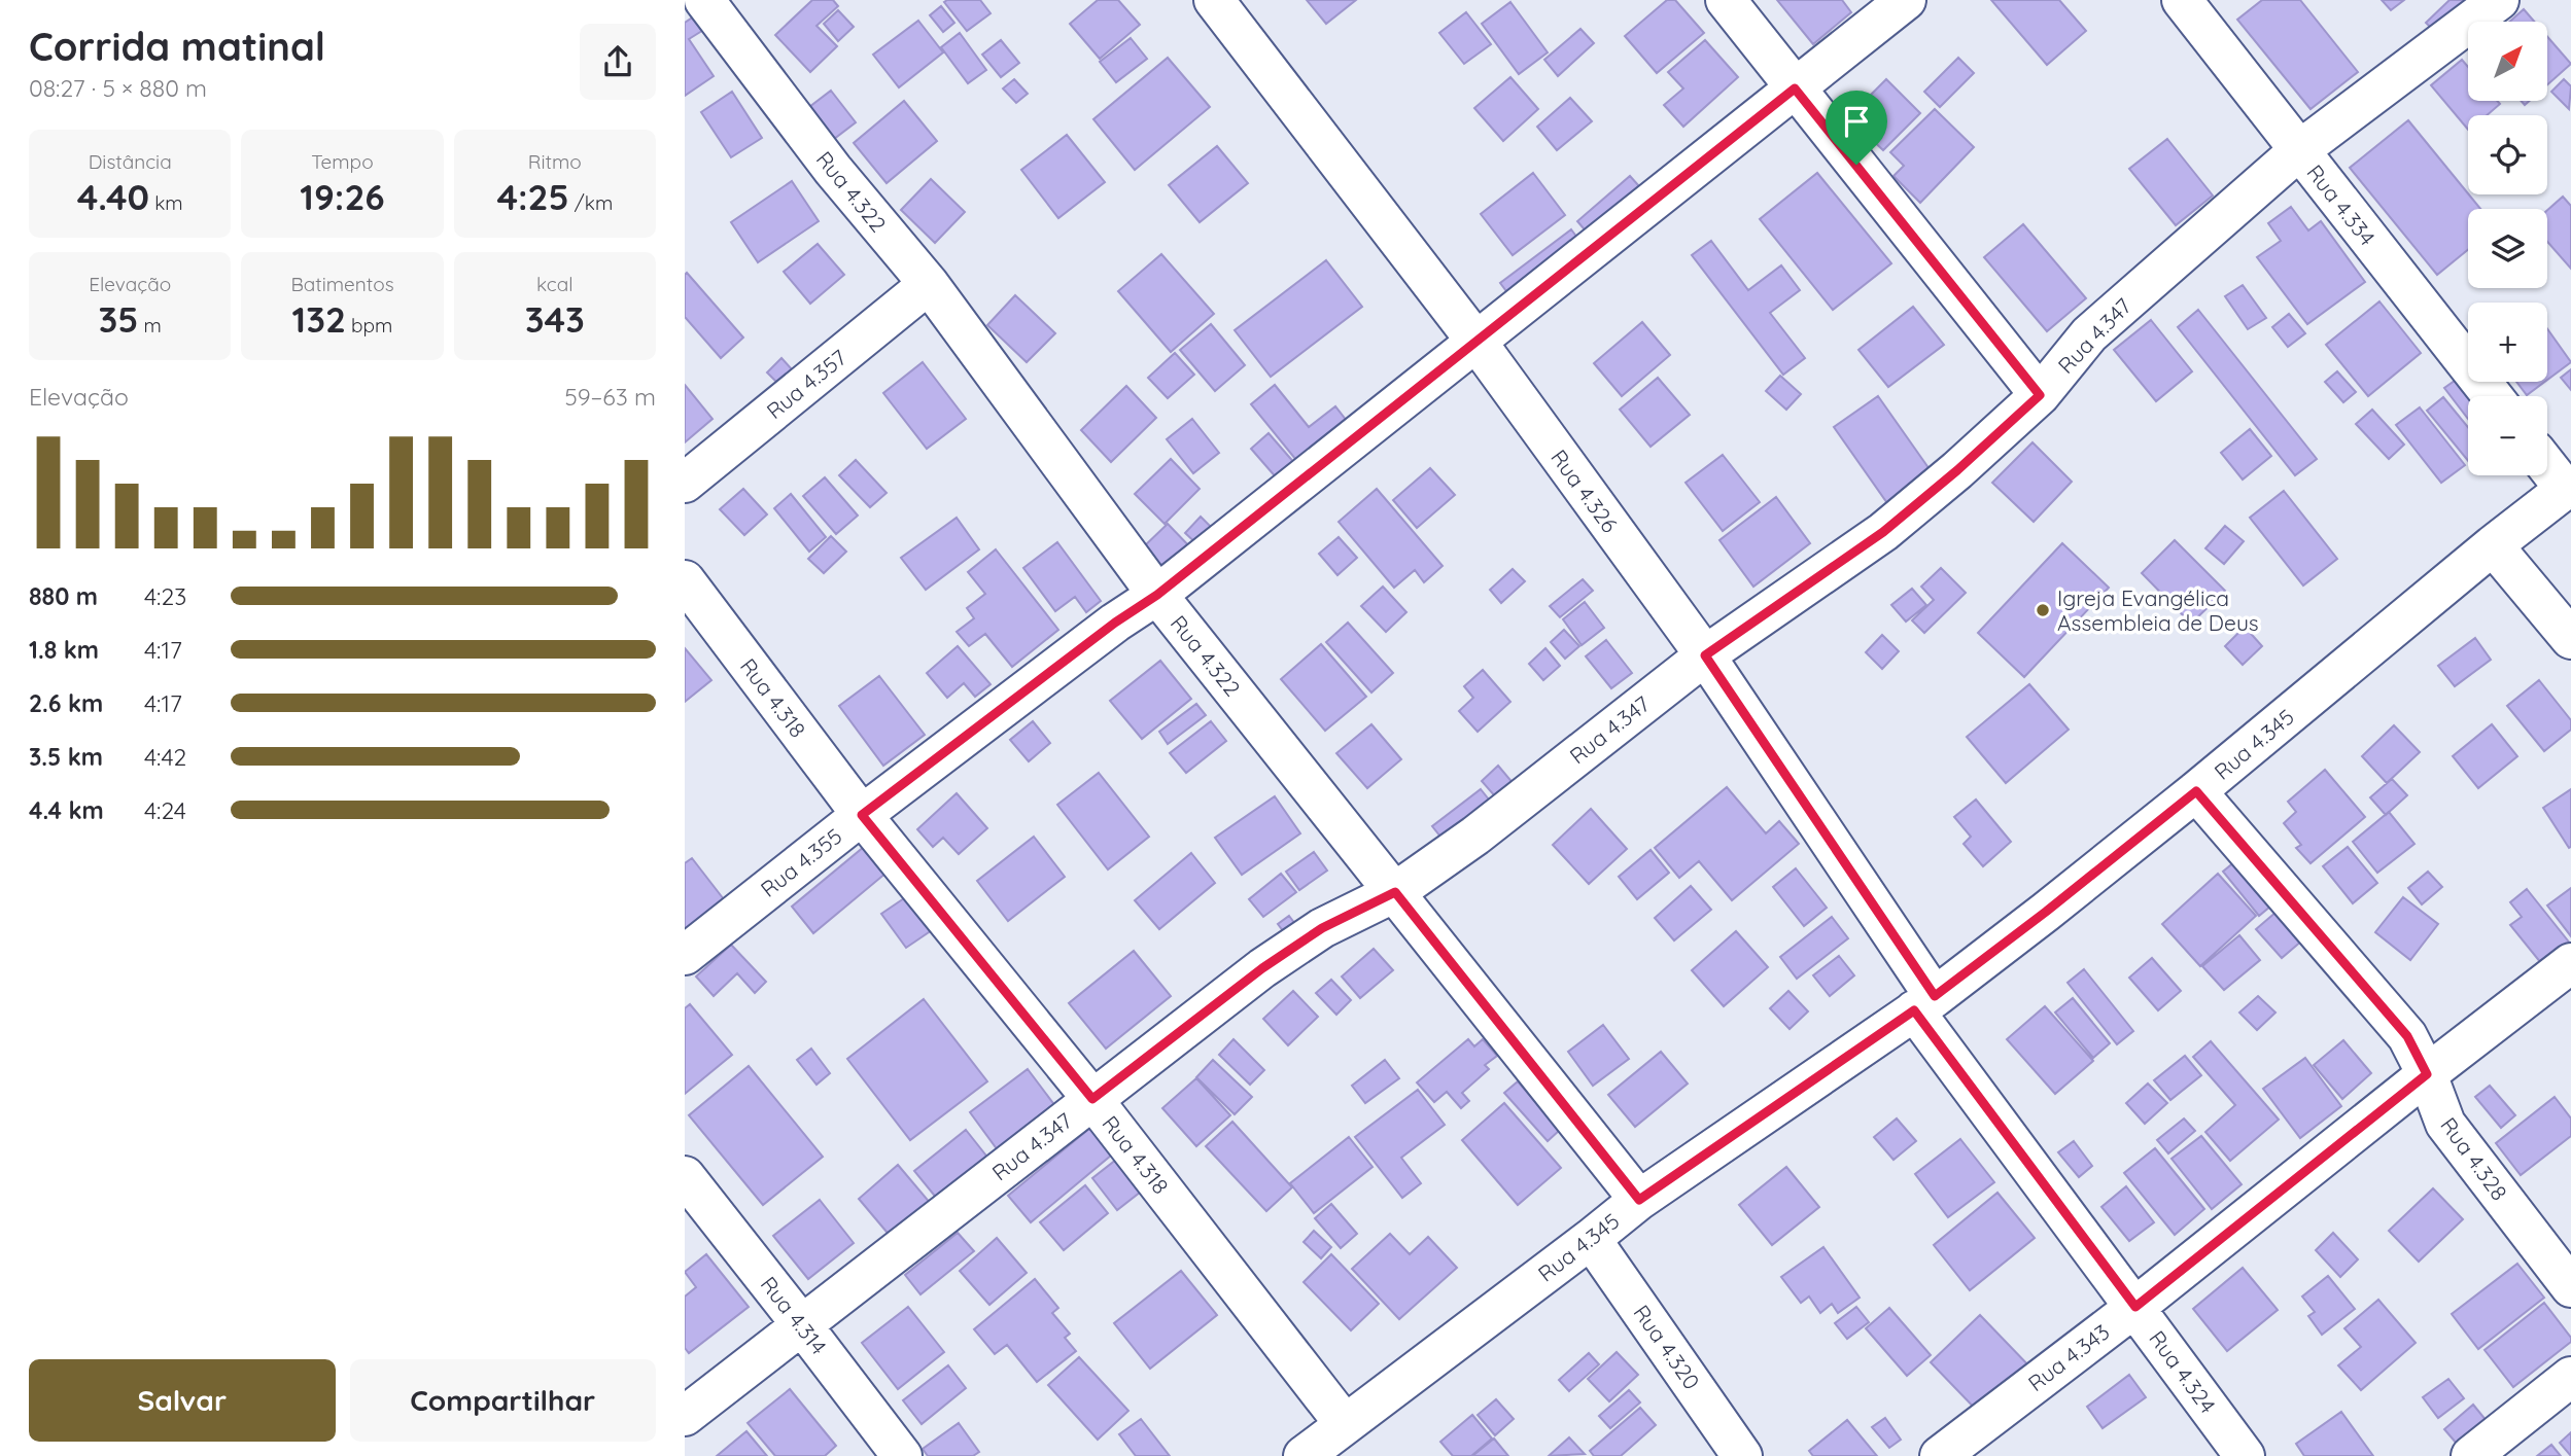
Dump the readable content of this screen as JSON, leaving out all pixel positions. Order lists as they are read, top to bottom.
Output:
{
  "streets": {
    "street": [
      "Rua 4.322",
      "Rua 4.334",
      "Rua 4.347",
      "Rua 4.357",
      "Rua 4.326",
      "Rua 4.318",
      "Rua 4.345",
      "Rua 4.355",
      "Rua 4.328",
      "Rua 4.314",
      "Rua 4.320",
      "Rua 4.343",
      "Rua 4.324"
    ]
  },
  "crossings": [
    ["Rua 4.322", "Rua 4.347"],
    ["Rua 4.322", "Rua 4.357"],
    ["Rua 4.322", "Rua 4.345"],
    ["Rua 4.322", "Rua 4.355"],
    ["Rua 4.334", "Rua 4.347"],
    ["Rua 4.347", "Rua 4.326"],
    ["Rua 4.347", "Rua 4.318"],
    ["Rua 4.347", "Rua 4.314"],
    ["Rua 4.326", "Rua 4.345"],
    ["Rua 4.326", "Rua 4.355"],
    ["Rua 4.326", "Rua 4.324"],
    ["Rua 4.318", "Rua 4.345"],
    ["Rua 4.318", "Rua 4.355"],
    ["Rua 4.345", "Rua 4.328"],
    ["Rua 4.345", "Rua 4.320"],
    ["Rua 4.345", "Rua 4.324"],
    ["Rua 4.328", "Rua 4.343"],
    ["Rua 4.343", "Rua 4.324"]
  ],
  "places": ["Igreja Evangélica Assembleia de Deus"],
  "north": "top right",
  "page": {
    "heading": ["Corrida matinal", "08:27 · 5 × 880 m"],
    "map_buttons": ["+", "−"],
    "stats": [
      ["Distância", "4.40 km"],
      ["Tempo", "19:26"],
      ["Ritmo", "4:25 /km"],
      ["Elevação", "35 m"],
      ["Batimentos", "132 bpm"],
      ["kcal", "343"]
    ],
    "chart": ["Elevação", "59–63 m"],
    "list": [
      {
        "name": "880 m",
        "note": "4:23"
      },
      {
        "name": "1.8 km",
        "note": "4:17"
      },
      {
        "name": "2.6 km",
        "note": "4:17"
      },
      {
        "name": "3.5 km",
        "note": "4:42"
      },
      {
        "name": "4.4 km",
        "note": "4:24"
      }
    ],
    "buttons": ["Salvar", "Compartilhar"]
  }
}
